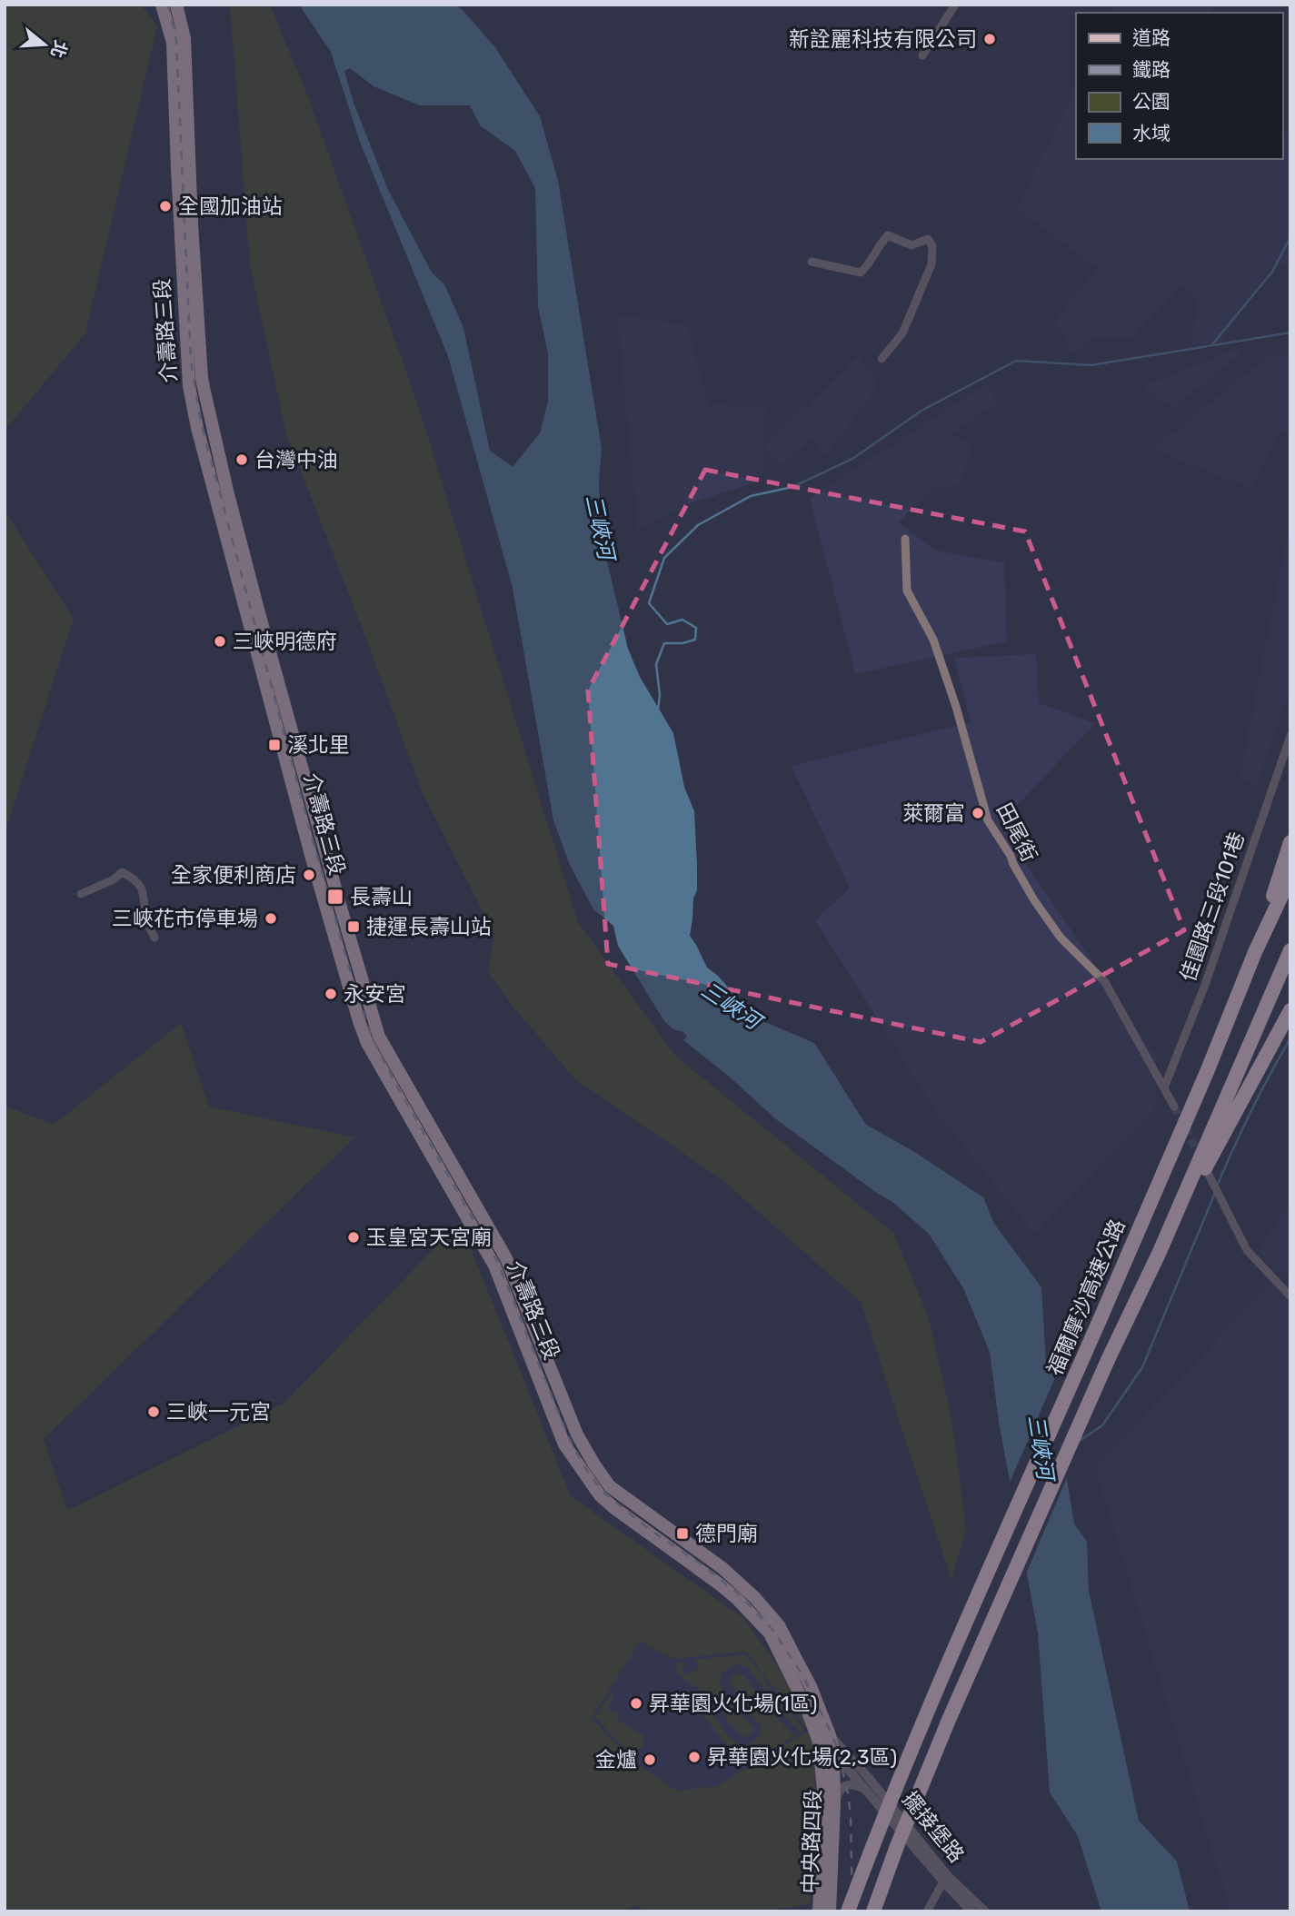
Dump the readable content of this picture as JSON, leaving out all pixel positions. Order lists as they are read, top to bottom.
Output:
{
  "streets": {
    "highway": ["福爾摩沙高速公路"],
    "main road": ["介壽路三段", "中央路四段"],
    "street": ["田尾街", "佳園路三段101巷", "擺接堡路"]
  },
  "crossings": [
    ["介壽路三段", "擺接堡路"],
    ["介壽路三段", "中央路四段"],
    ["田尾街", "佳園路三段101巷"],
    ["擺接堡路", "中央路四段"]
  ],
  "water": ["三峽河"],
  "places": {
    "other": [
      "新詮麗科技有限公司",
      "全國加油站",
      "台灣中油",
      "三峽明德府",
      "萊爾富",
      "全家便利商店",
      "三峽花市停車場",
      "永安宮",
      "玉皇宮天宮廟",
      "三峽一元宮",
      "昇華園火化場(1區)",
      "昇華園火化場(2,3區)",
      "金爐"
    ],
    "transit": [
      "溪北里",
      "長壽山",
      "捷運長壽山站",
      "德門廟"
    ]
  },
  "legend": [
    "道路",
    "鐵路",
    "公園",
    "水域"
  ],
  "north": "right"
}
